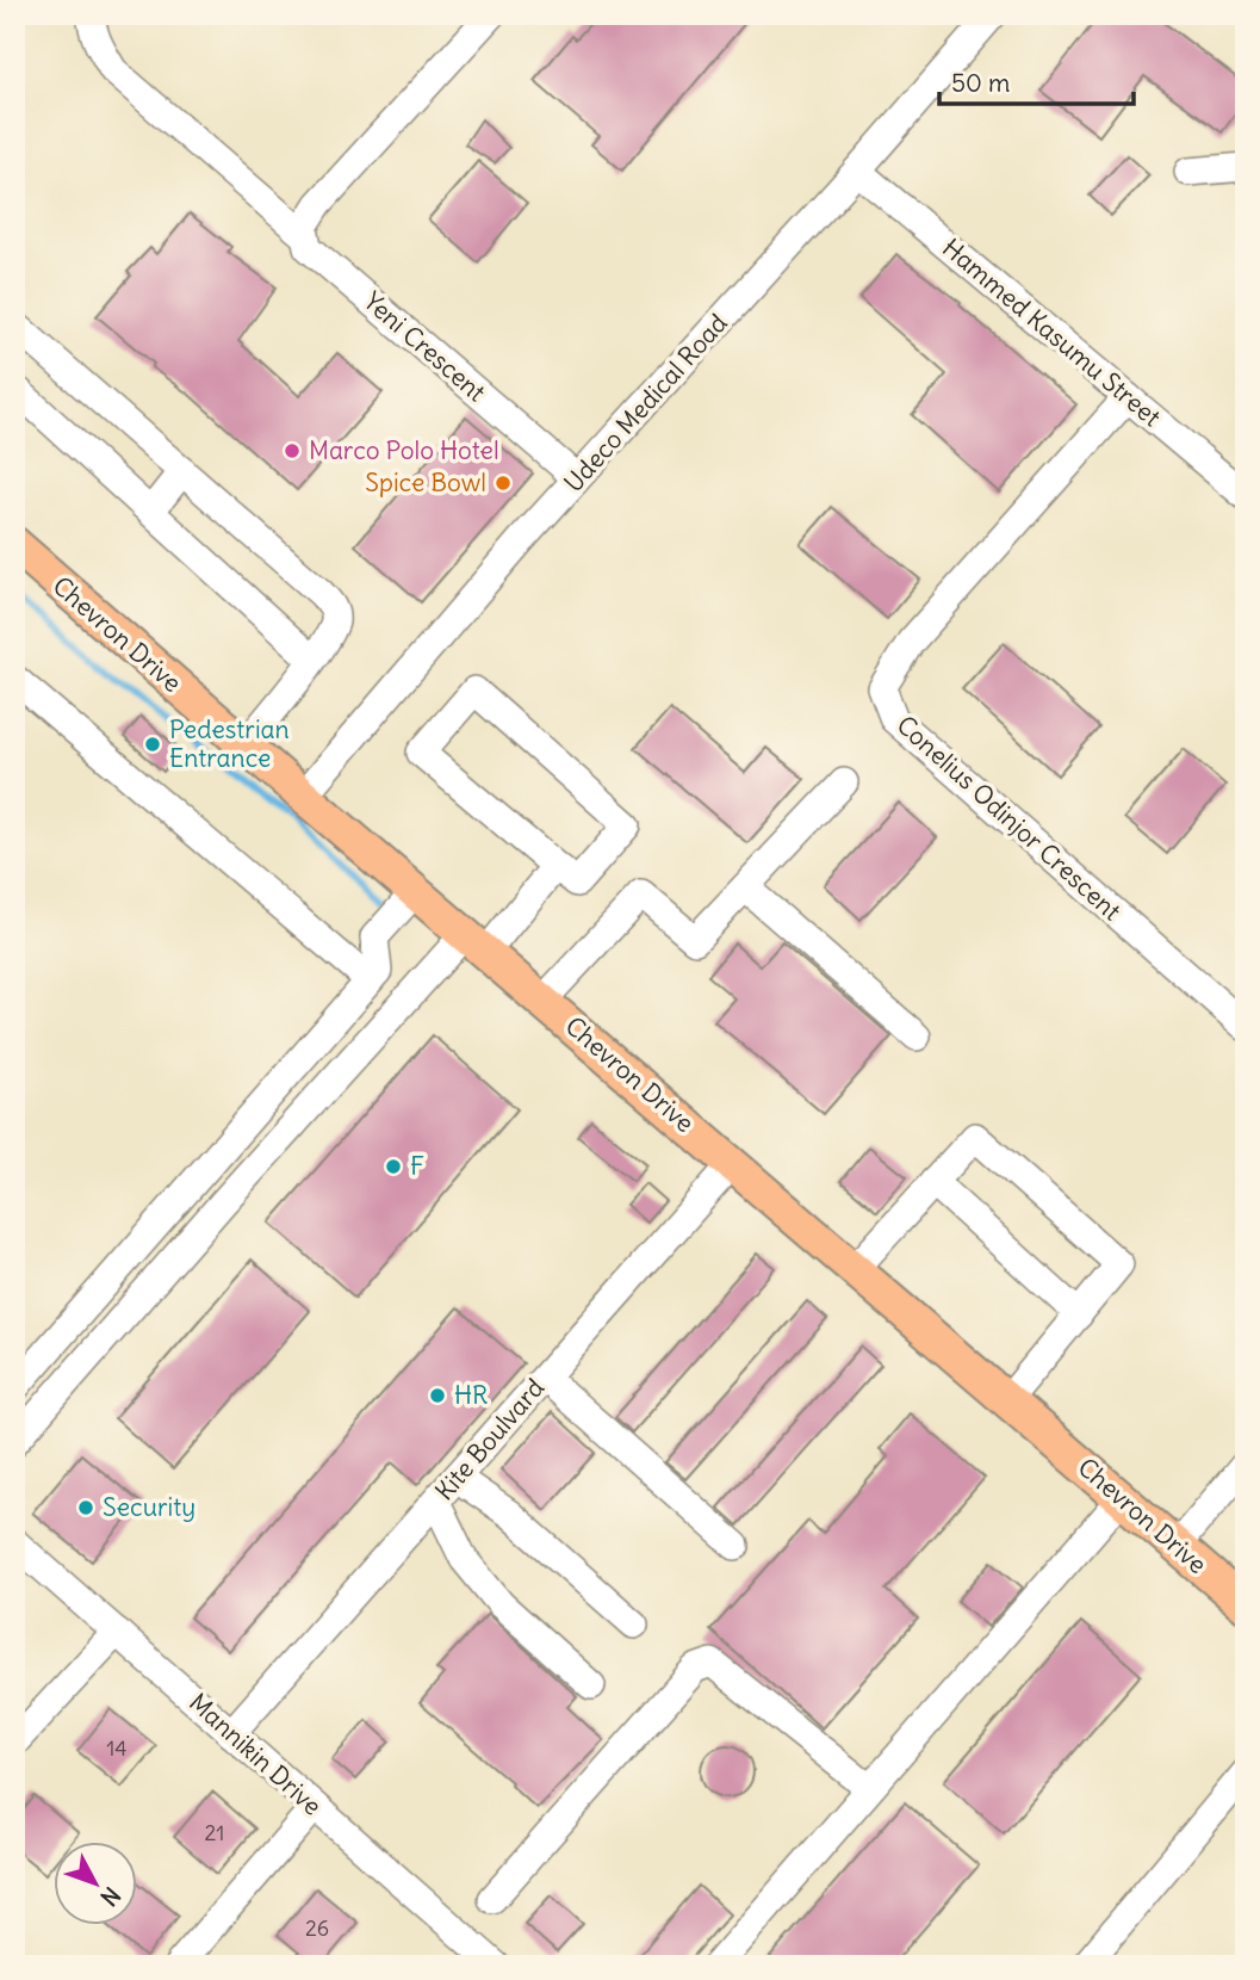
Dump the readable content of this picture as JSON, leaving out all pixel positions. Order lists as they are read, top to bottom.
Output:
{
  "streets": {
    "main road": ["Chevron Drive"],
    "street": [
      "Hammed Kasumu Street",
      "Yeni Crescent",
      "Udeco Medical Road",
      "Conelius Odinjor Crescent",
      "Kite Boulvard",
      "Mannikin Drive"
    ]
  },
  "crossings": [
    ["Hammed Kasumu Street", "Udeco Medical Road"],
    ["Hammed Kasumu Street", "Conelius Odinjor Crescent"],
    ["Yeni Crescent", "Udeco Medical Road"],
    ["Udeco Medical Road", "Chevron Drive"],
    ["Chevron Drive", "Kite Boulvard"],
    ["Kite Boulvard", "Mannikin Drive"]
  ],
  "places": [
    "Marco Polo Hotel",
    "Spice Bowl",
    "Pedestrian Entrance",
    "F",
    "HR",
    "Security"
  ],
  "house_numbers": ["14", "21", "26"],
  "scale_bar": "50 m",
  "north": "bottom right"
}
